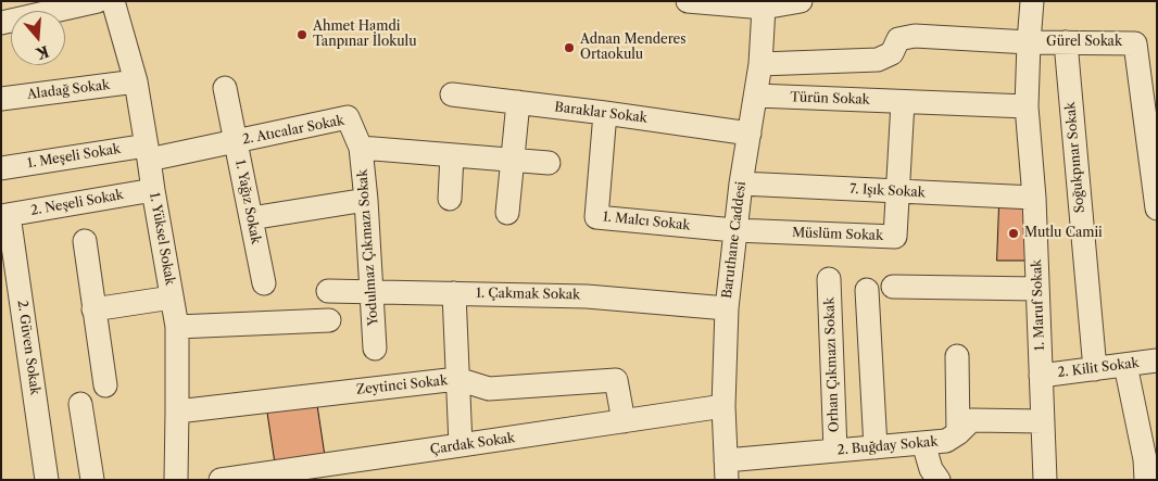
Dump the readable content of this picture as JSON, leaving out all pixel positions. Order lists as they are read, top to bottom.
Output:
{
  "streets": {
    "street": [
      "Gürel Sokak",
      "Aladağ Sokak",
      "Türün Sokak",
      "Baraklar Sokak",
      "2. Atıcalar Sokak",
      "1. Meşeli Sokak",
      "Soğukpınar Sokak",
      "7. Işık Sokak",
      "1. Yağız Sokak",
      "2. Neşeli Sokak",
      "1. Malcı Sokak",
      "Müslüm Sokak",
      "1. Yüksel Sokak",
      "Baruthane Caddesi",
      "Yodulmaz Çıkmazı Sokak",
      "1. Çakmak Sokak",
      "1. Maruf Sokak",
      "2. Güven Sokak",
      "Orhan Çıkmazı Sokak",
      "2. Kilit Sokak",
      "Zeytinci Sokak",
      "Çardak Sokak",
      "2. Buğday Sokak"
    ]
  },
  "crossings": [
    ["Gürel Sokak", "Soğukpınar Sokak"],
    ["Gürel Sokak", "Baruthane Caddesi"],
    ["Gürel Sokak", "1. Maruf Sokak"],
    ["Aladağ Sokak", "1. Yüksel Sokak"],
    ["Türün Sokak", "Baruthane Caddesi"],
    ["Türün Sokak", "1. Maruf Sokak"],
    ["Baraklar Sokak", "1. Malcı Sokak"],
    ["Baraklar Sokak", "Baruthane Caddesi"],
    ["2. Atıcalar Sokak", "1. Meşeli Sokak"],
    ["2. Atıcalar Sokak", "1. Yağız Sokak"],
    ["2. Atıcalar Sokak", "1. Yüksel Sokak"],
    ["2. Atıcalar Sokak", "Yodulmaz Çıkmazı Sokak"],
    ["1. Meşeli Sokak", "1. Yüksel Sokak"],
    ["Soğukpınar Sokak", "2. Kilit Sokak"],
    ["7. Işık Sokak", "Müslüm Sokak"],
    ["7. Işık Sokak", "Baruthane Caddesi"],
    ["7. Işık Sokak", "1. Maruf Sokak"],
    ["2. Neşeli Sokak", "1. Yüksel Sokak"],
    ["2. Neşeli Sokak", "2. Güven Sokak"],
    ["1. Malcı Sokak", "Müslüm Sokak"],
    ["1. Malcı Sokak", "Baruthane Caddesi"],
    ["Müslüm Sokak", "Baruthane Caddesi"],
    ["1. Yüksel Sokak", "Zeytinci Sokak"],
    ["Baruthane Caddesi", "1. Çakmak Sokak"],
    ["Baruthane Caddesi", "Çardak Sokak"],
    ["Baruthane Caddesi", "2. Buğday Sokak"],
    ["Yodulmaz Çıkmazı Sokak", "1. Çakmak Sokak"],
    ["1. Maruf Sokak", "2. Kilit Sokak"],
    ["1. Maruf Sokak", "2. Buğday Sokak"],
    ["Orhan Çıkmazı Sokak", "2. Buğday Sokak"],
    ["Zeytinci Sokak", "Çardak Sokak"]
  ],
  "places": ["Ahmet Hamdi Tanpınar İlokulu", "Adnan Menderes Ortaokulu", "Mutlu Camii"],
  "north": "bottom"
}
